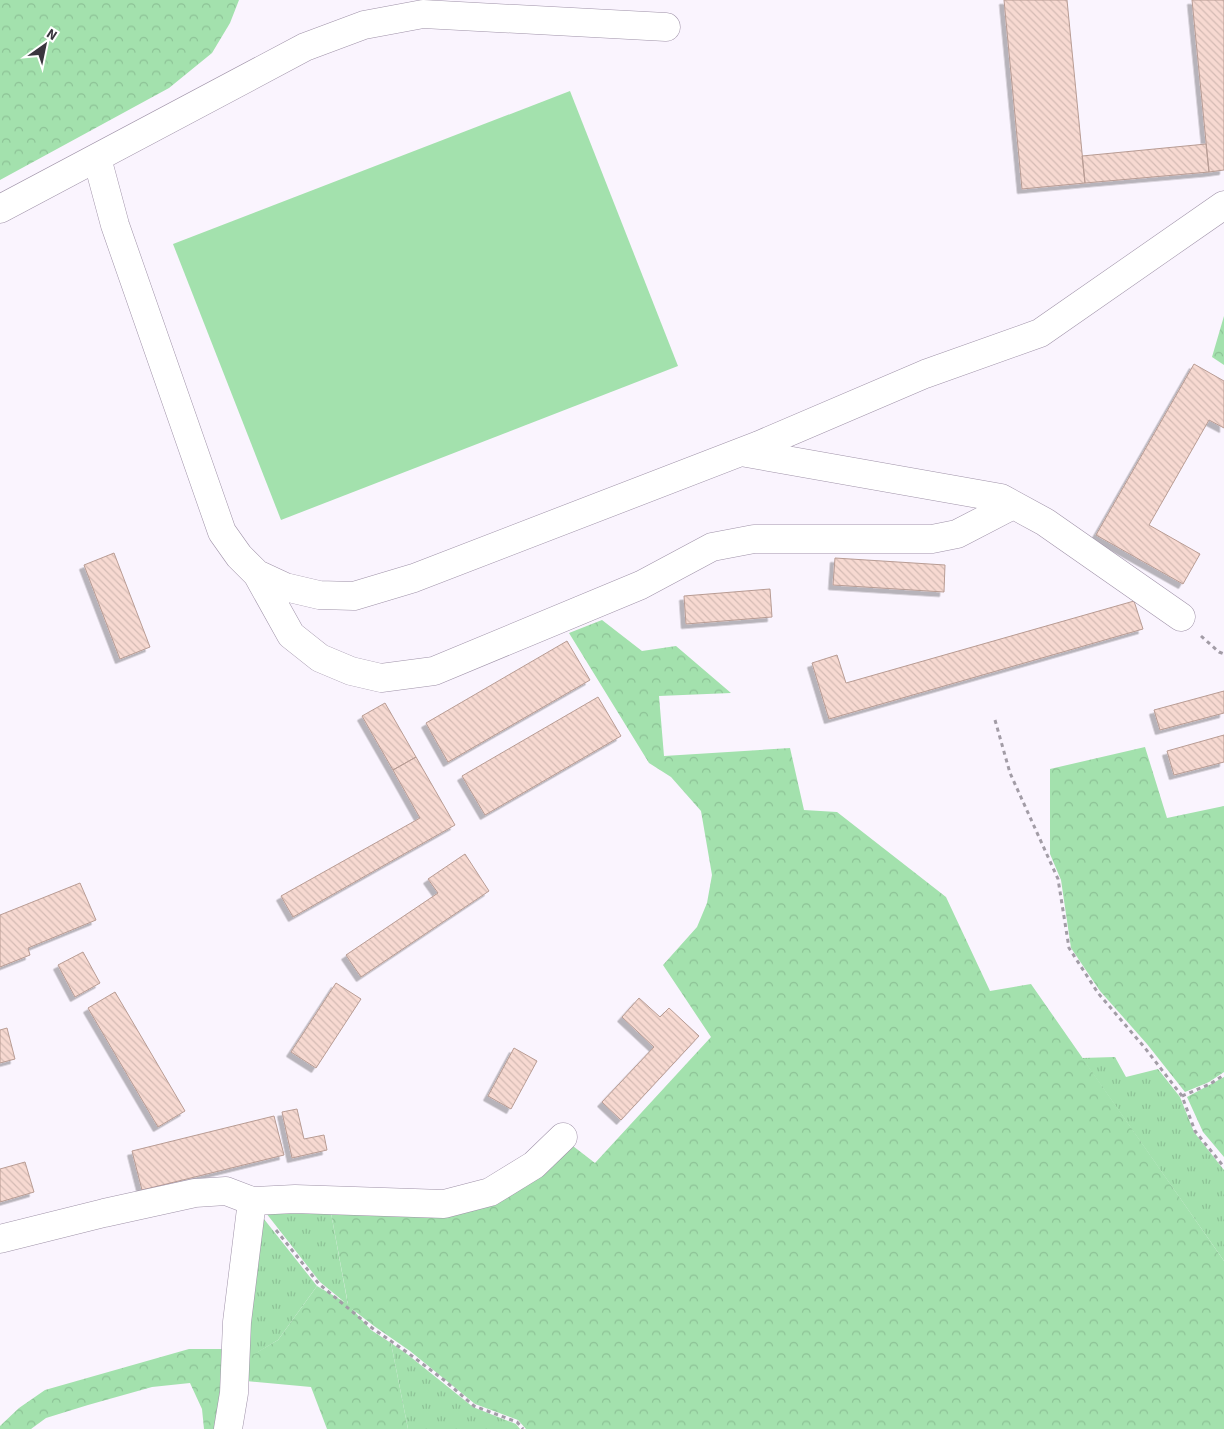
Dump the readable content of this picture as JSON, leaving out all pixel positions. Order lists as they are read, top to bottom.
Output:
{
  "north": "top right"
}
